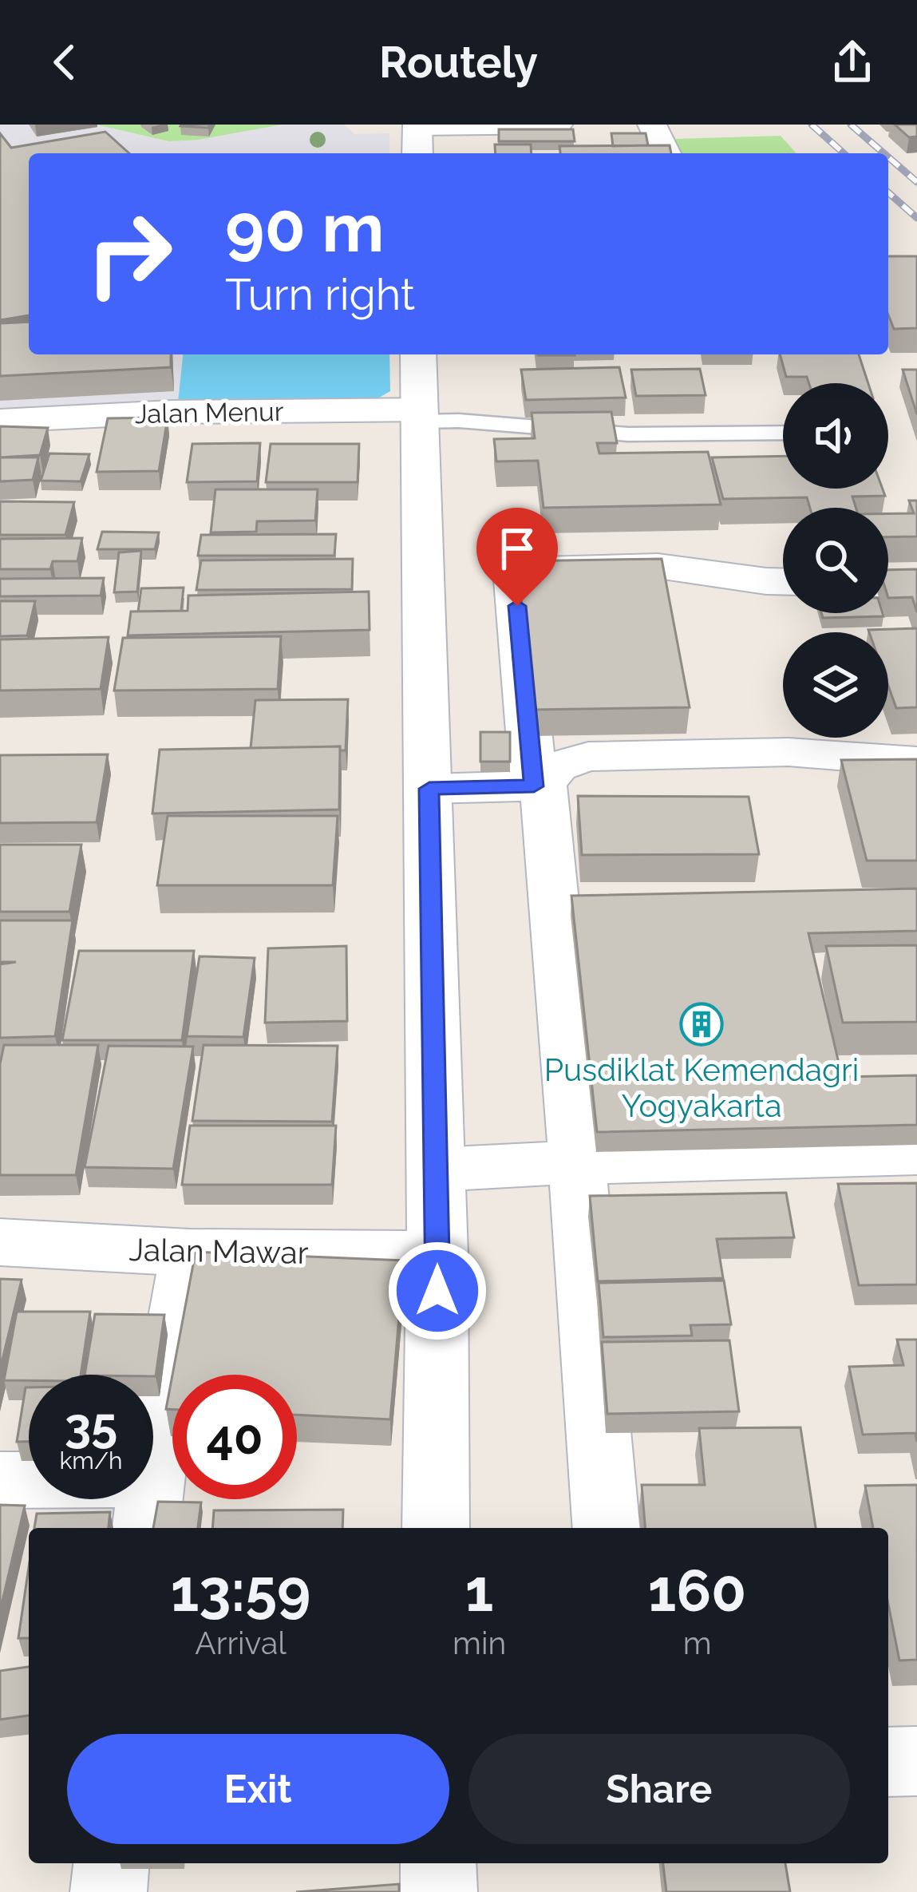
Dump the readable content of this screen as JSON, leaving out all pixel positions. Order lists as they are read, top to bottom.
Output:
{
  "streets": {
    "street": ["Jalan Menur", "Jalan Mawar"]
  },
  "places": {
    "building": ["Pusdiklat Kemendagri Yogyakarta"]
  },
  "page": {
    "header": "Routely",
    "turn": ["90 m", "Turn right"],
    "speed": "35 km/h",
    "limit": "40",
    "eta": [
      "13:59",
      "Arrival",
      "1",
      "min",
      "160",
      "m"
    ],
    "buttons": ["Exit", "Share"]
  }
}
